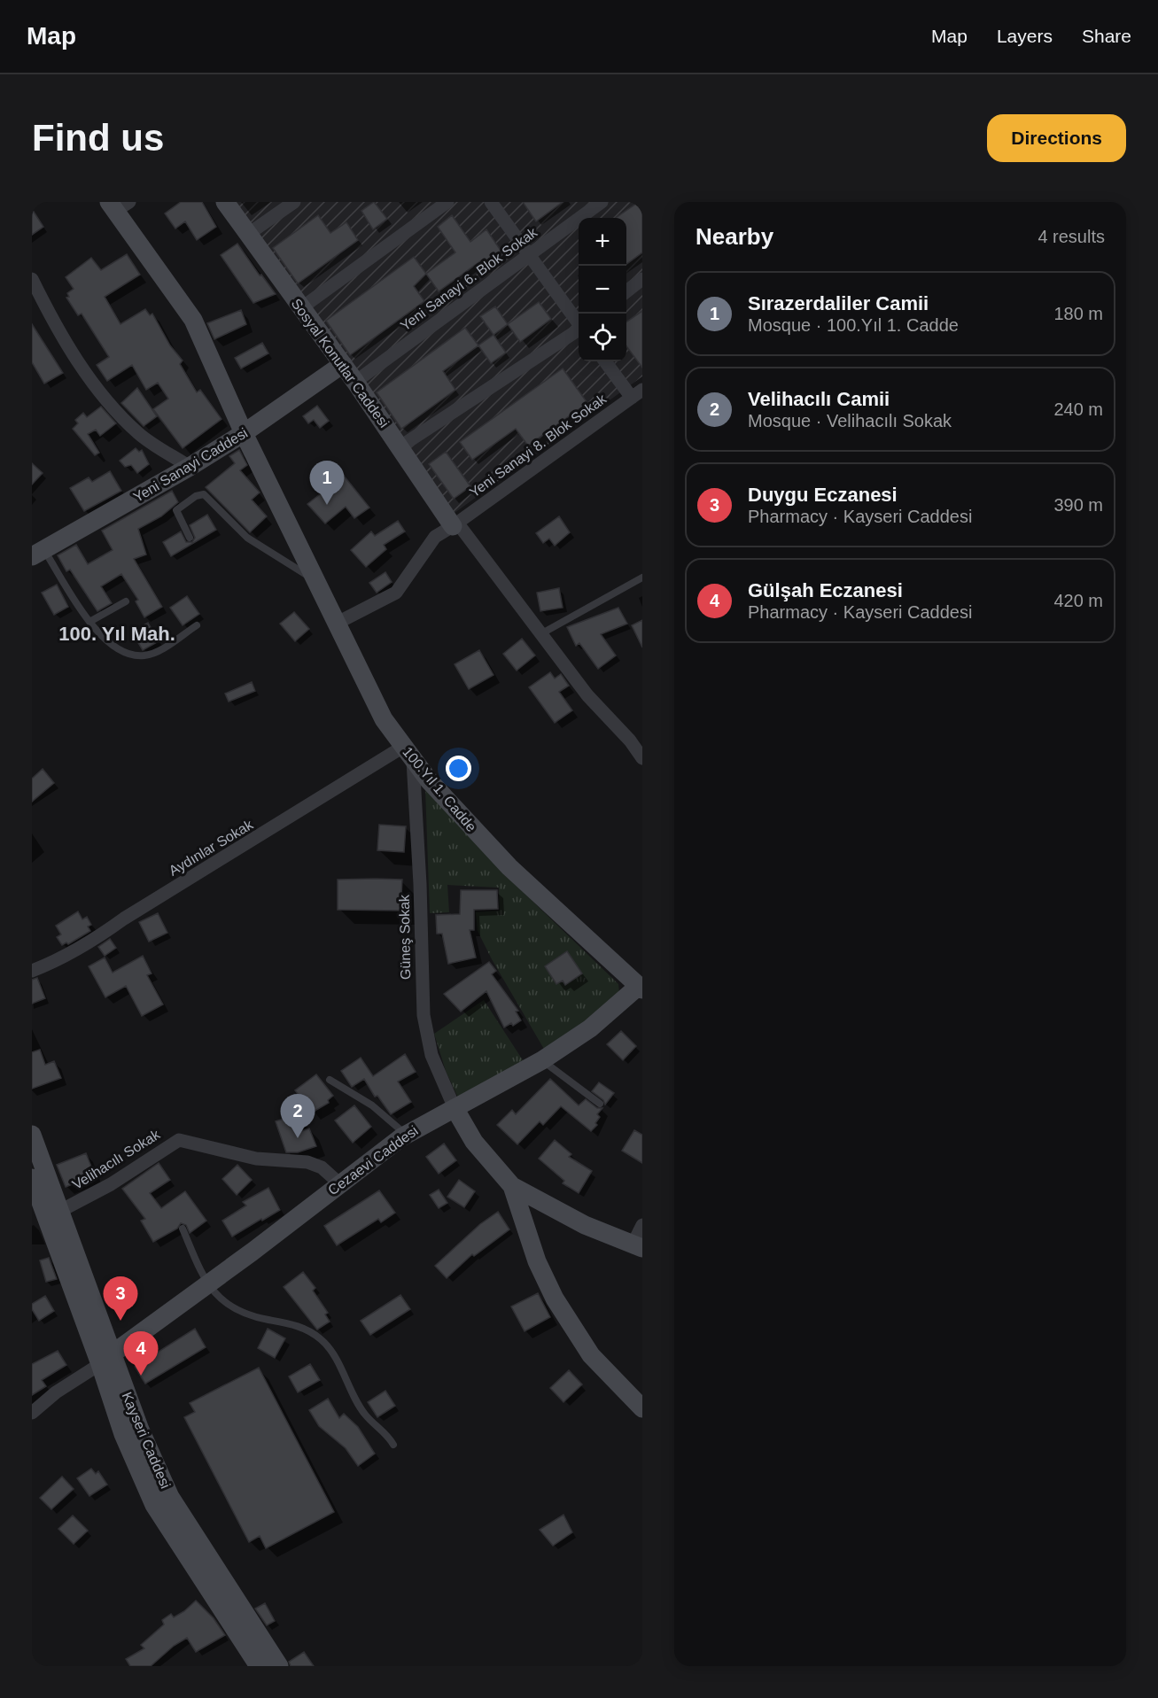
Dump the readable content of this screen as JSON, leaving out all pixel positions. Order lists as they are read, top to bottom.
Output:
{
  "streets": {
    "street": [
      "Yeni Sanayi 6. Blok Sokak",
      "Sosyal Konutlar Caddesi",
      "Yeni Sanayi 8. Blok Sokak",
      "Yeni Sanayi Caddesi",
      "100.Yıl 1. Cadde",
      "Aydınlar Sokak",
      "Güneş Sokak",
      "Velihacılı Sokak",
      "Cezaevi Caddesi",
      "Kayseri Caddesi"
    ]
  },
  "crossings": [
    ["Yeni Sanayi 6. Blok Sokak", "Sosyal Konutlar Caddesi"],
    ["Sosyal Konutlar Caddesi", "Yeni Sanayi 8. Blok Sokak"],
    ["Sosyal Konutlar Caddesi", "Yeni Sanayi Caddesi"],
    ["Yeni Sanayi 8. Blok Sokak", "100.Yıl 1. Cadde"],
    ["Yeni Sanayi Caddesi", "100.Yıl 1. Cadde"],
    ["100.Yıl 1. Cadde", "Aydınlar Sokak"],
    ["100.Yıl 1. Cadde", "Güneş Sokak"],
    ["100.Yıl 1. Cadde", "Cezaevi Caddesi"],
    ["Aydınlar Sokak", "Güneş Sokak"],
    ["Güneş Sokak", "Cezaevi Caddesi"],
    ["Velihacılı Sokak", "Cezaevi Caddesi"],
    ["Velihacılı Sokak", "Kayseri Caddesi"],
    ["Cezaevi Caddesi", "Kayseri Caddesi"]
  ],
  "districts": ["100. Yıl Mah."],
  "page": {
    "header": "Map",
    "nav": ["Map", "Layers", "Share"],
    "buttons": "Directions",
    "title": "Find us",
    "heading": ["Nearby", "4 results"],
    "map_buttons": ["+", "−"],
    "list": [
      {
        "mark": "1",
        "name": "Sırazerdaliler Camii",
        "note": "Mosque · 100.Yıl 1. Cadde",
        "value": "180 m"
      },
      {
        "mark": "2",
        "name": "Velihacılı Camii",
        "note": "Mosque · Velihacılı Sokak",
        "value": "240 m"
      },
      {
        "mark": "3",
        "name": "Duygu Eczanesi",
        "note": "Pharmacy · Kayseri Caddesi",
        "value": "390 m"
      },
      {
        "mark": "4",
        "name": "Gülşah Eczanesi",
        "note": "Pharmacy · Kayseri Caddesi",
        "value": "420 m"
      }
    ],
    "pins": [
      "1",
      "2",
      "3",
      "4"
    ]
  }
}
